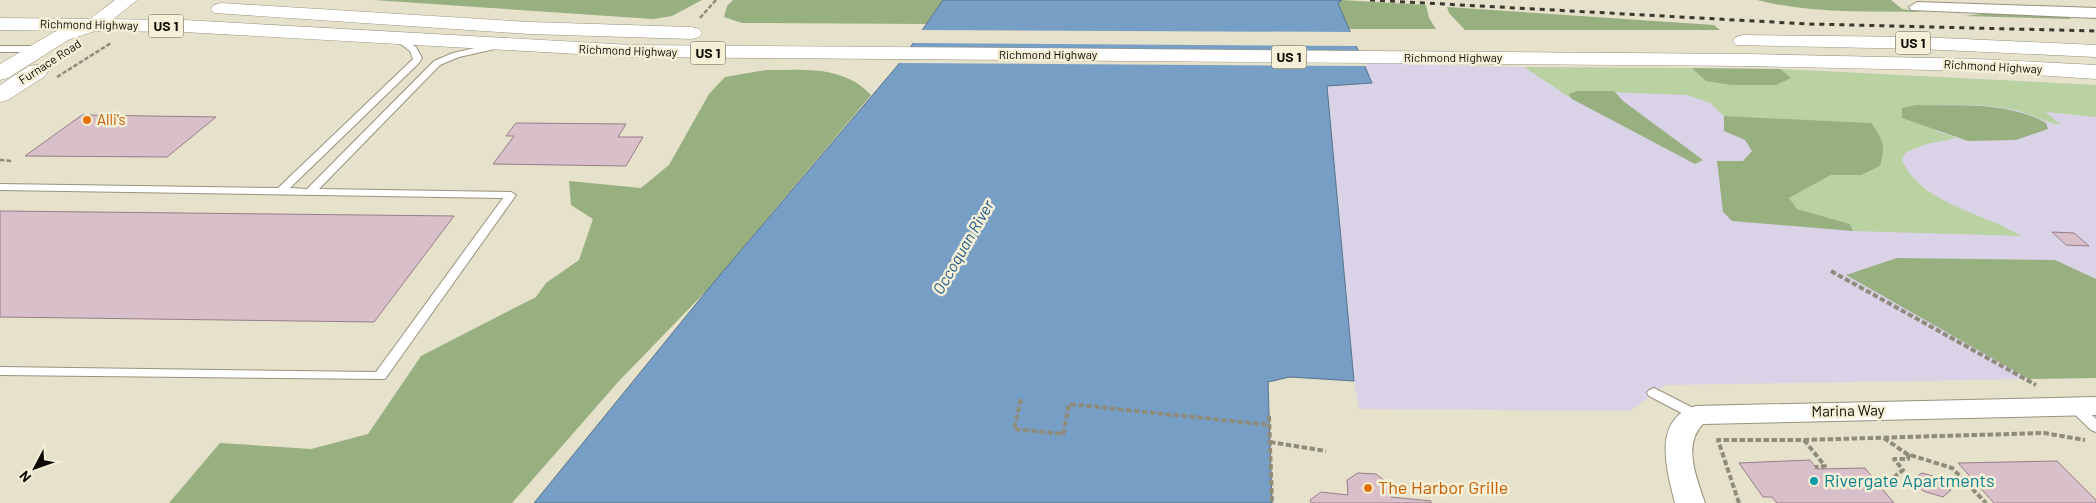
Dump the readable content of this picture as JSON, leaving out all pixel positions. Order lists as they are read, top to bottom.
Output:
{
  "streets": {
    "main road": ["Richmond Highway", "US 1", "Furnace Road"],
    "street": ["Marina Way"]
  },
  "crossings": [
    ["Richmond Highway", "Furnace Road"]
  ],
  "water": ["Occoquan River"],
  "places": ["Alli's", "Rivergate Apartments", "The Harbor Grille"],
  "north": "bottom left"
}
